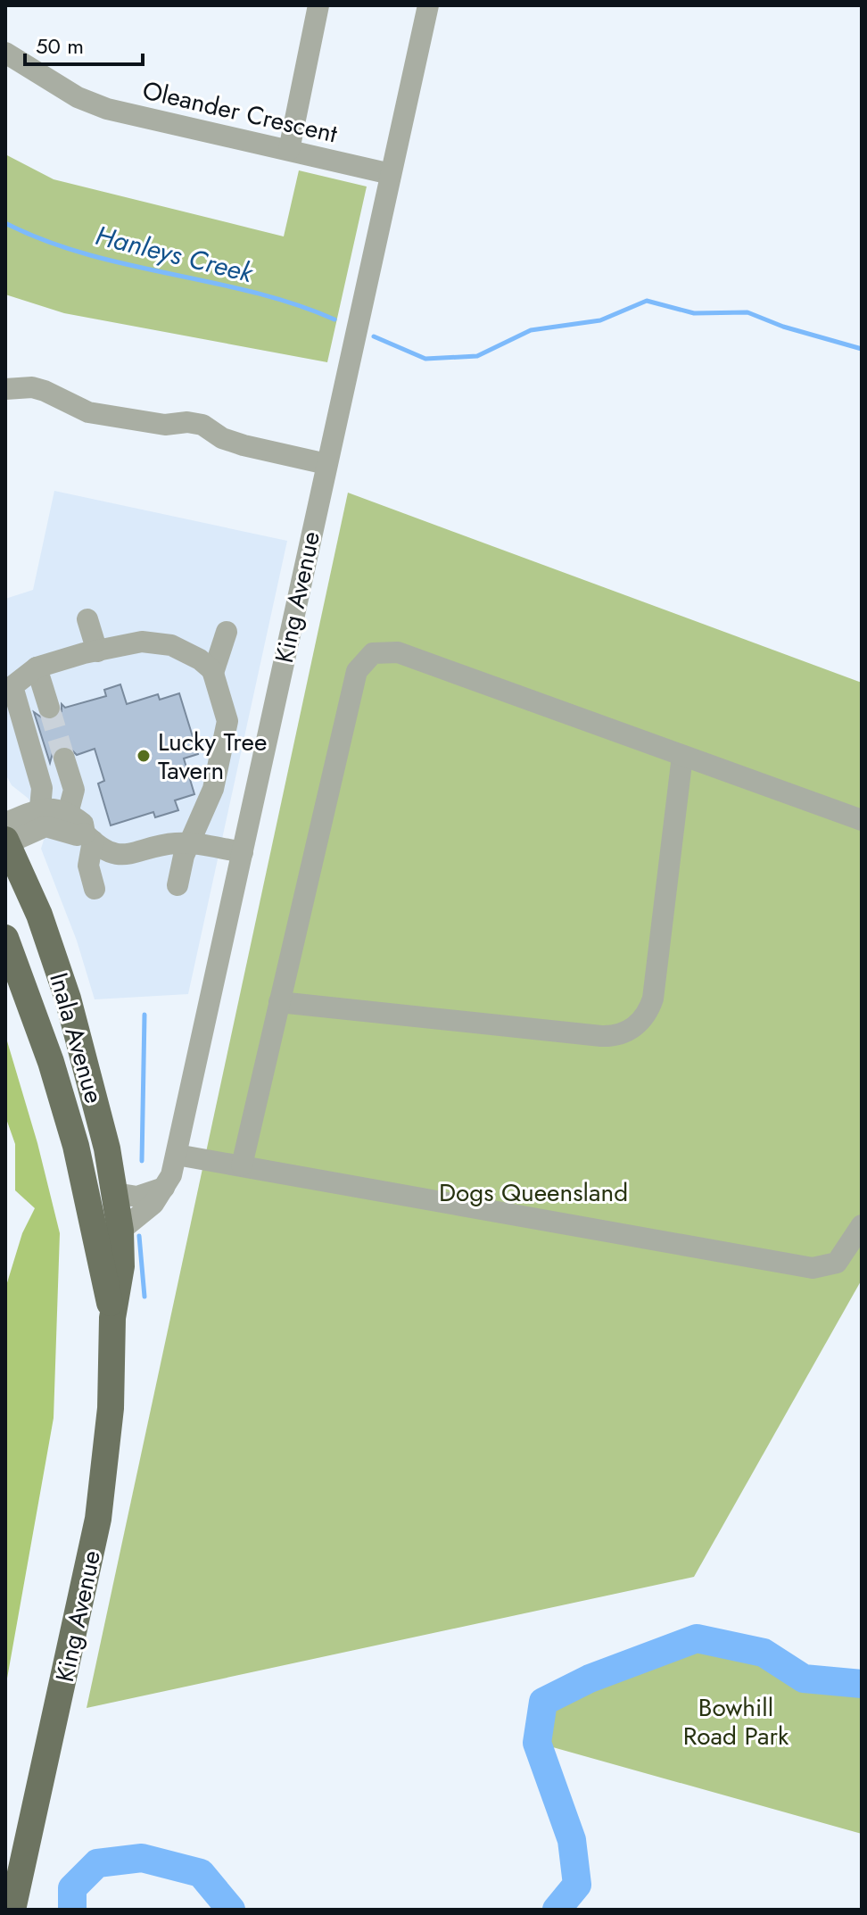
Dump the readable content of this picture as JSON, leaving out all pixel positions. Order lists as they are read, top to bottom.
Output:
{
  "streets": {
    "main road": ["King Avenue", "Inala Avenue"],
    "street": ["Oleander Crescent"]
  },
  "crossings": [
    ["Oleander Crescent", "King Avenue"],
    ["King Avenue", "Inala Avenue"]
  ],
  "water": ["Hanleys Creek"],
  "parks": ["Dogs Queensland", "Bowhill Road Park"],
  "places": ["Lucky Tree Tavern"],
  "scale_bar": "50 m"
}
